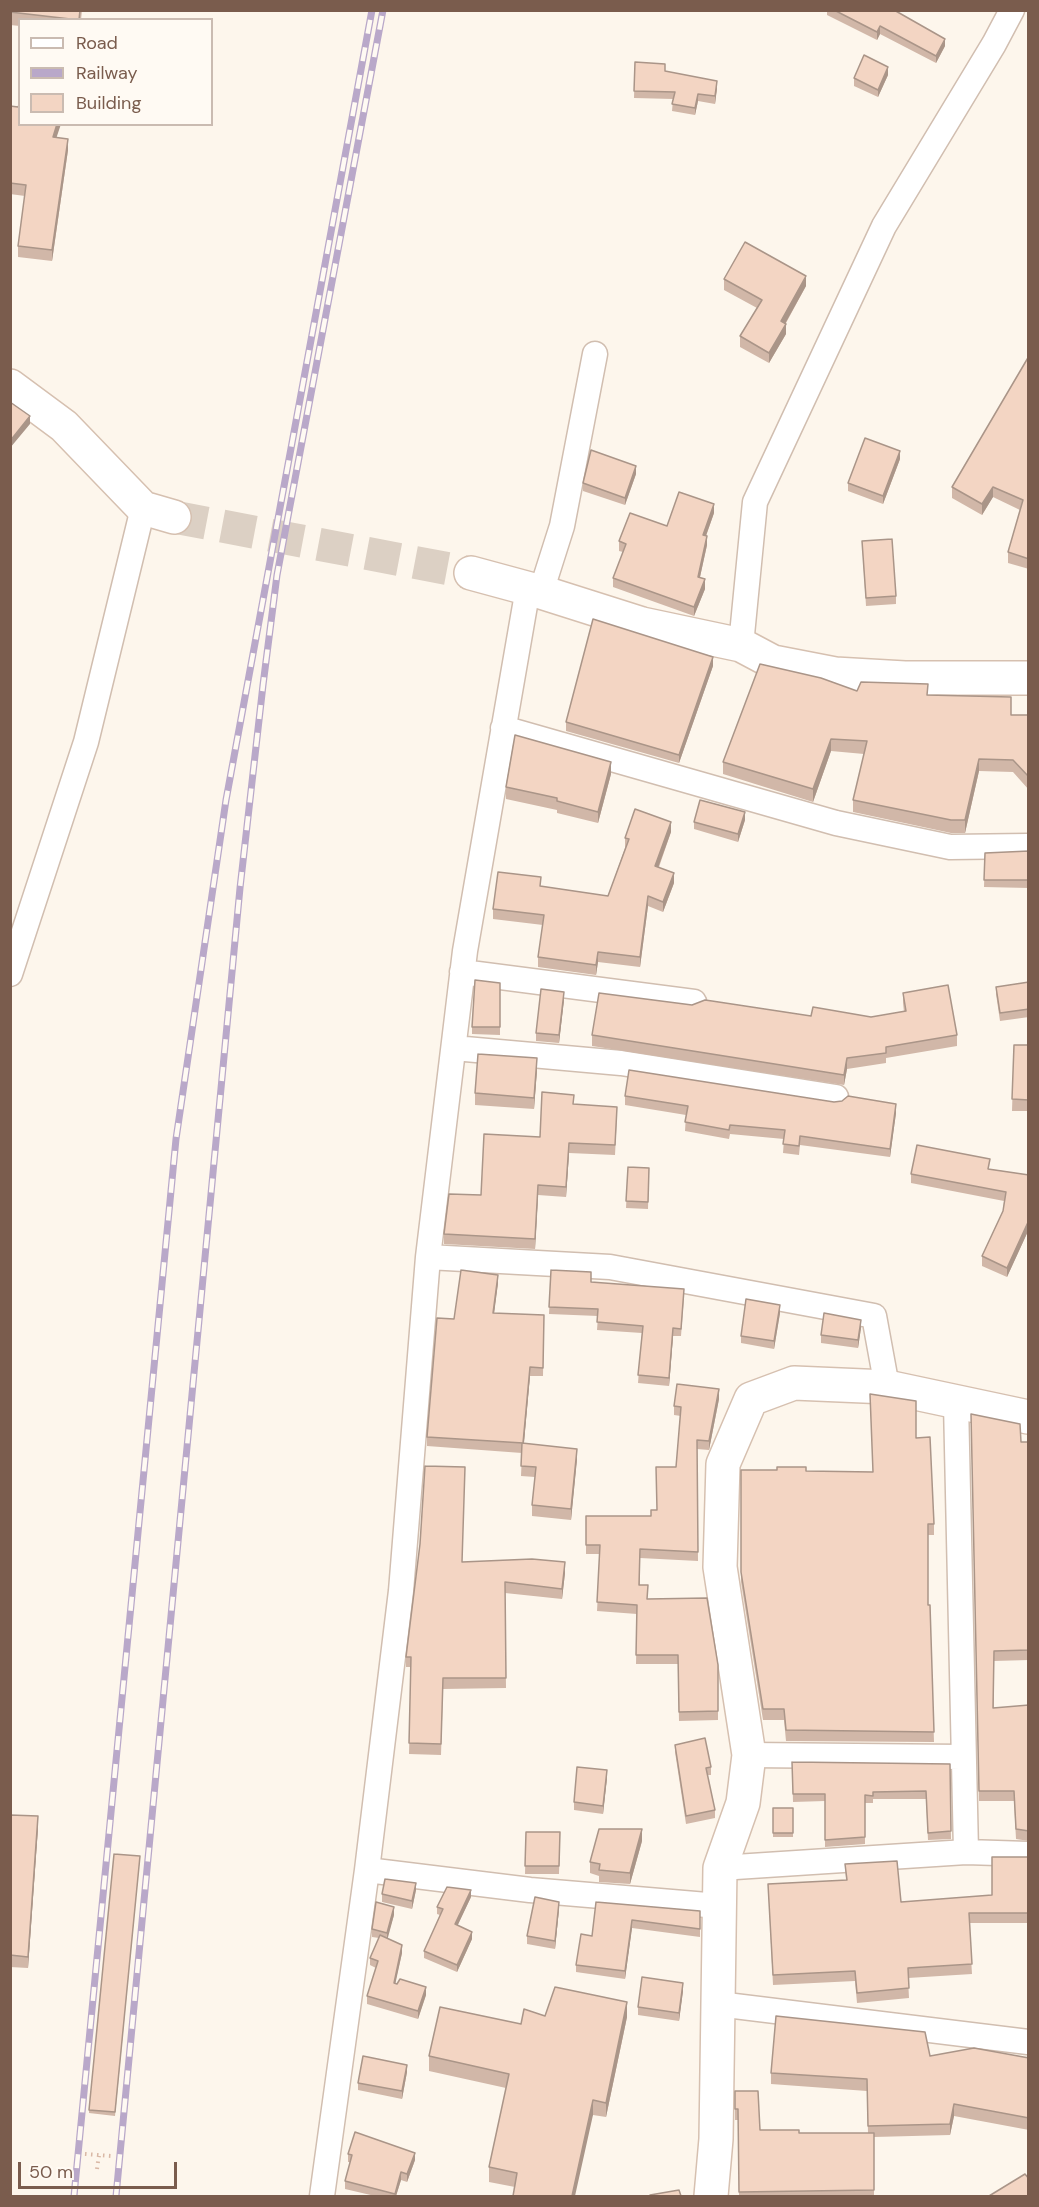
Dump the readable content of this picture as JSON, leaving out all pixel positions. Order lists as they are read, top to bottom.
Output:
{
  "legend": ["Road", "Railway", "Building"],
  "scale_bar": "50 m"
}
